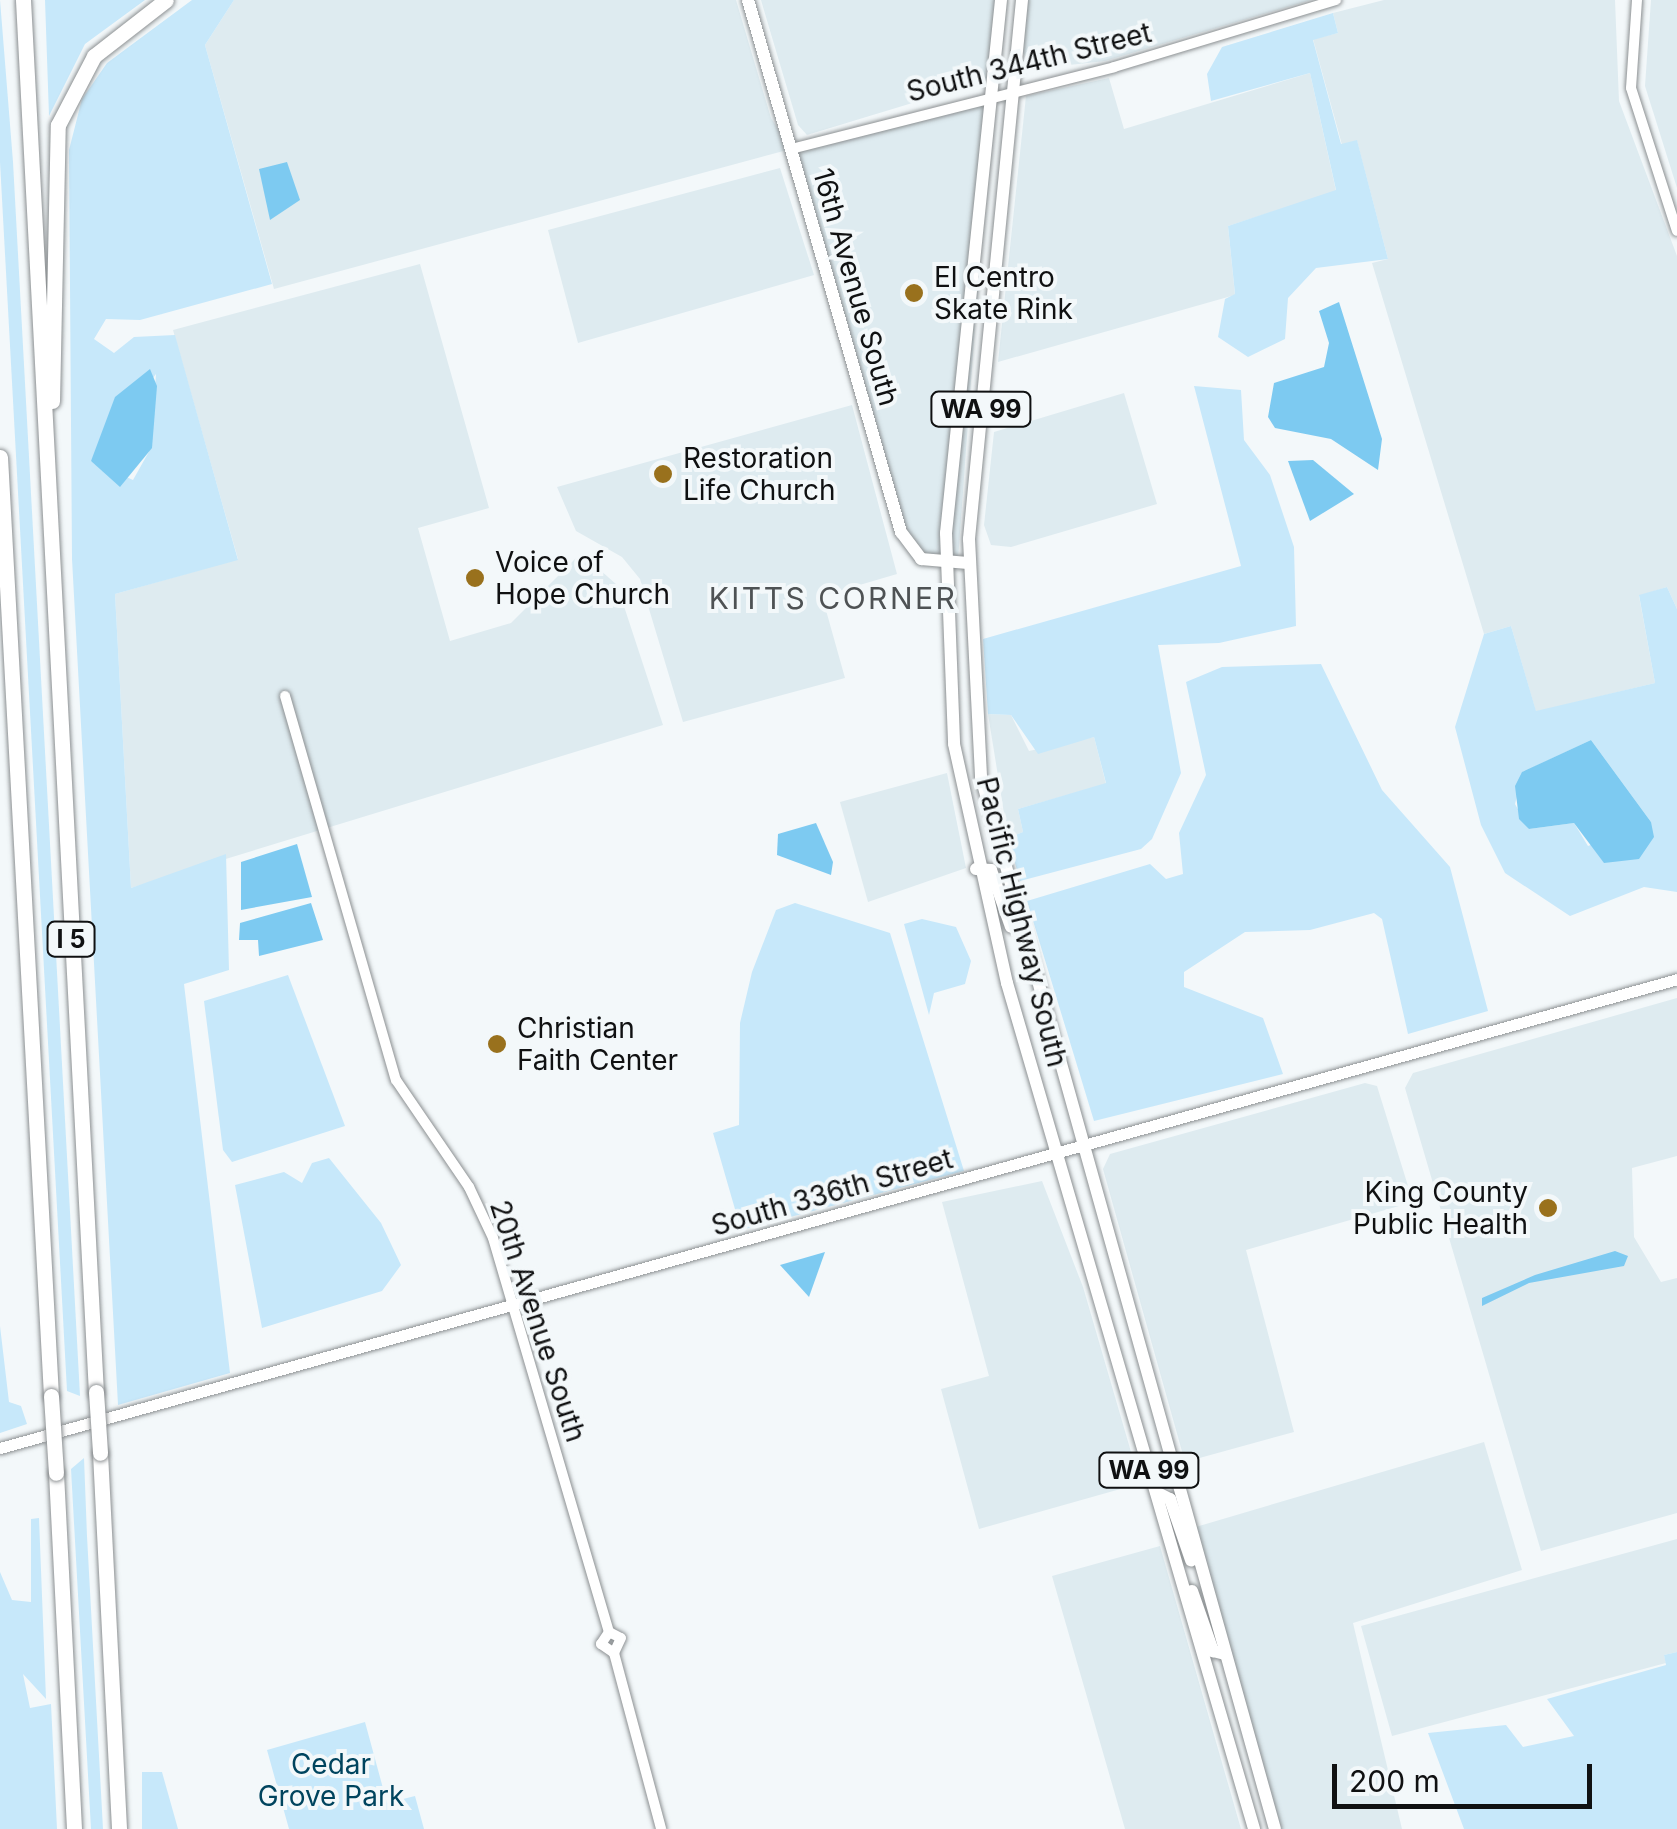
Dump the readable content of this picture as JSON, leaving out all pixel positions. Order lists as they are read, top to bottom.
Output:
{
  "streets": {
    "highway": ["I 5"],
    "main road": [
      "16th Avenue South",
      "WA 99",
      "Pacific Highway South",
      "South 336th Street"
    ],
    "street": ["South 344th Street", "20th Avenue South"]
  },
  "crossings": [
    ["South 344th Street", "16th Avenue South"],
    ["South 344th Street", "Pacific Highway South"],
    ["16th Avenue South", "Pacific Highway South"],
    ["Pacific Highway South", "South 336th Street"],
    ["South 336th Street", "20th Avenue South"]
  ],
  "districts": ["KITTS CORNER"],
  "parks": ["Cedar Grove Park"],
  "places": [
    "El Centro Skate Rink",
    "Restoration Life Church",
    "Voice of Hope Church",
    "Christian Faith Center",
    "King County Public Health"
  ],
  "scale_bar": "200 m"
}
